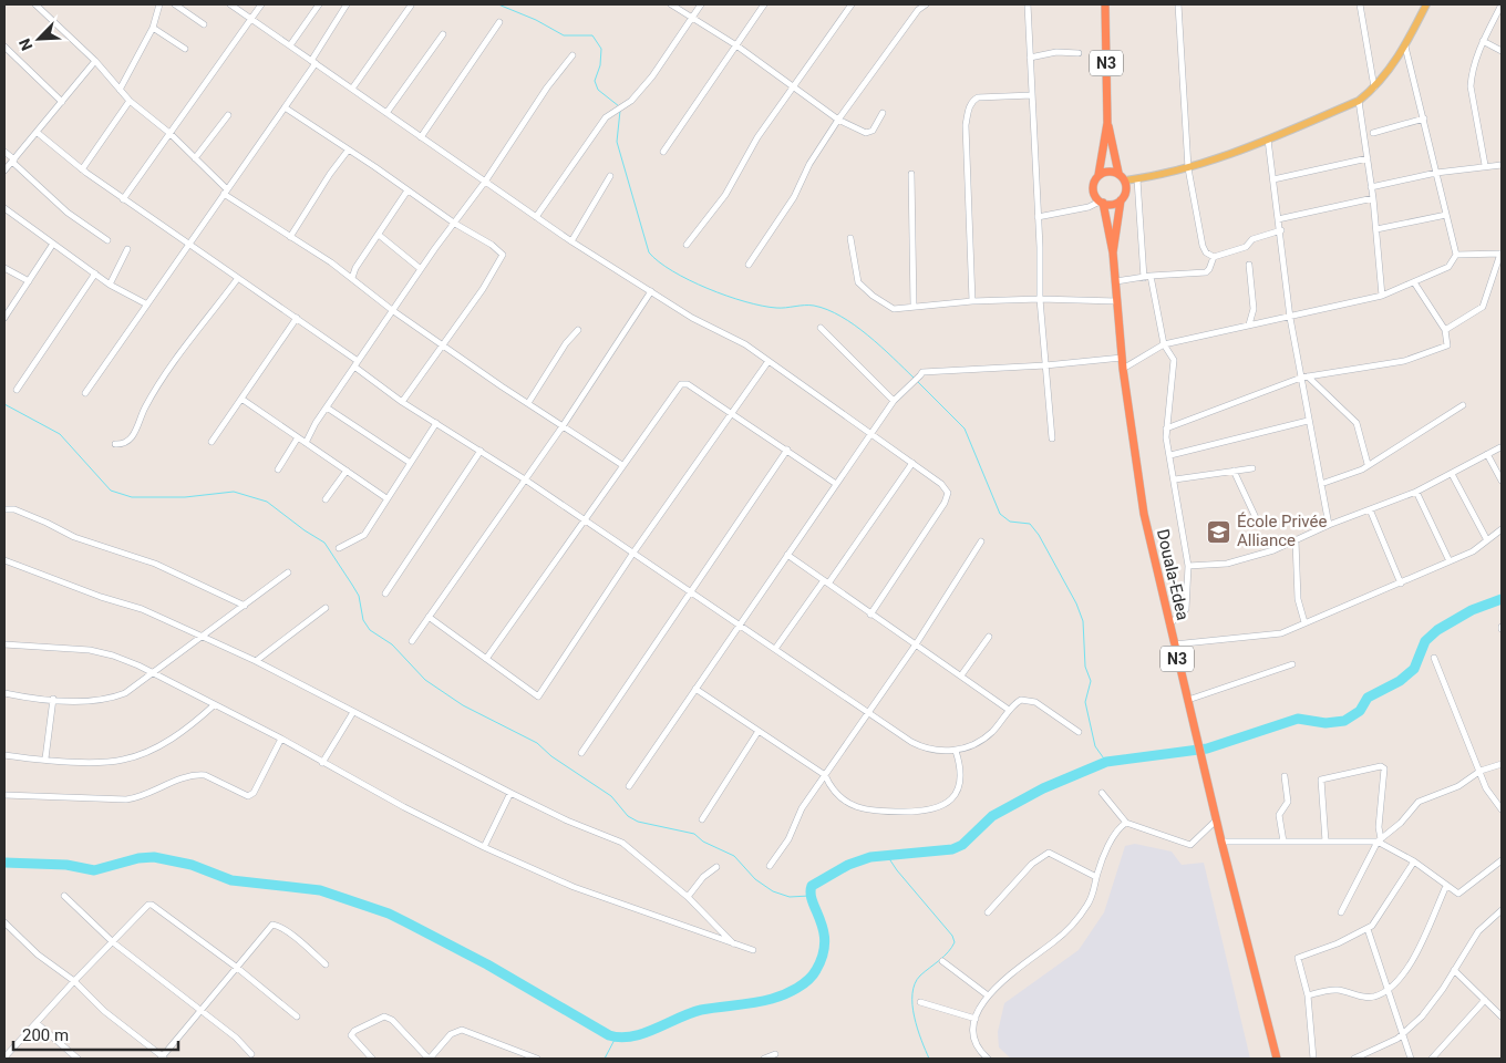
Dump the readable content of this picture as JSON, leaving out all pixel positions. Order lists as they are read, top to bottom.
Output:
{
  "streets": {
    "highway": ["N3", "Douala-Edea"]
  },
  "crossings": [
    ["N3", "Douala-Edea"]
  ],
  "places": {
    "school or university": ["École Privée Alliance"]
  },
  "scale_bar": "200 m",
  "north": "bottom left"
}
